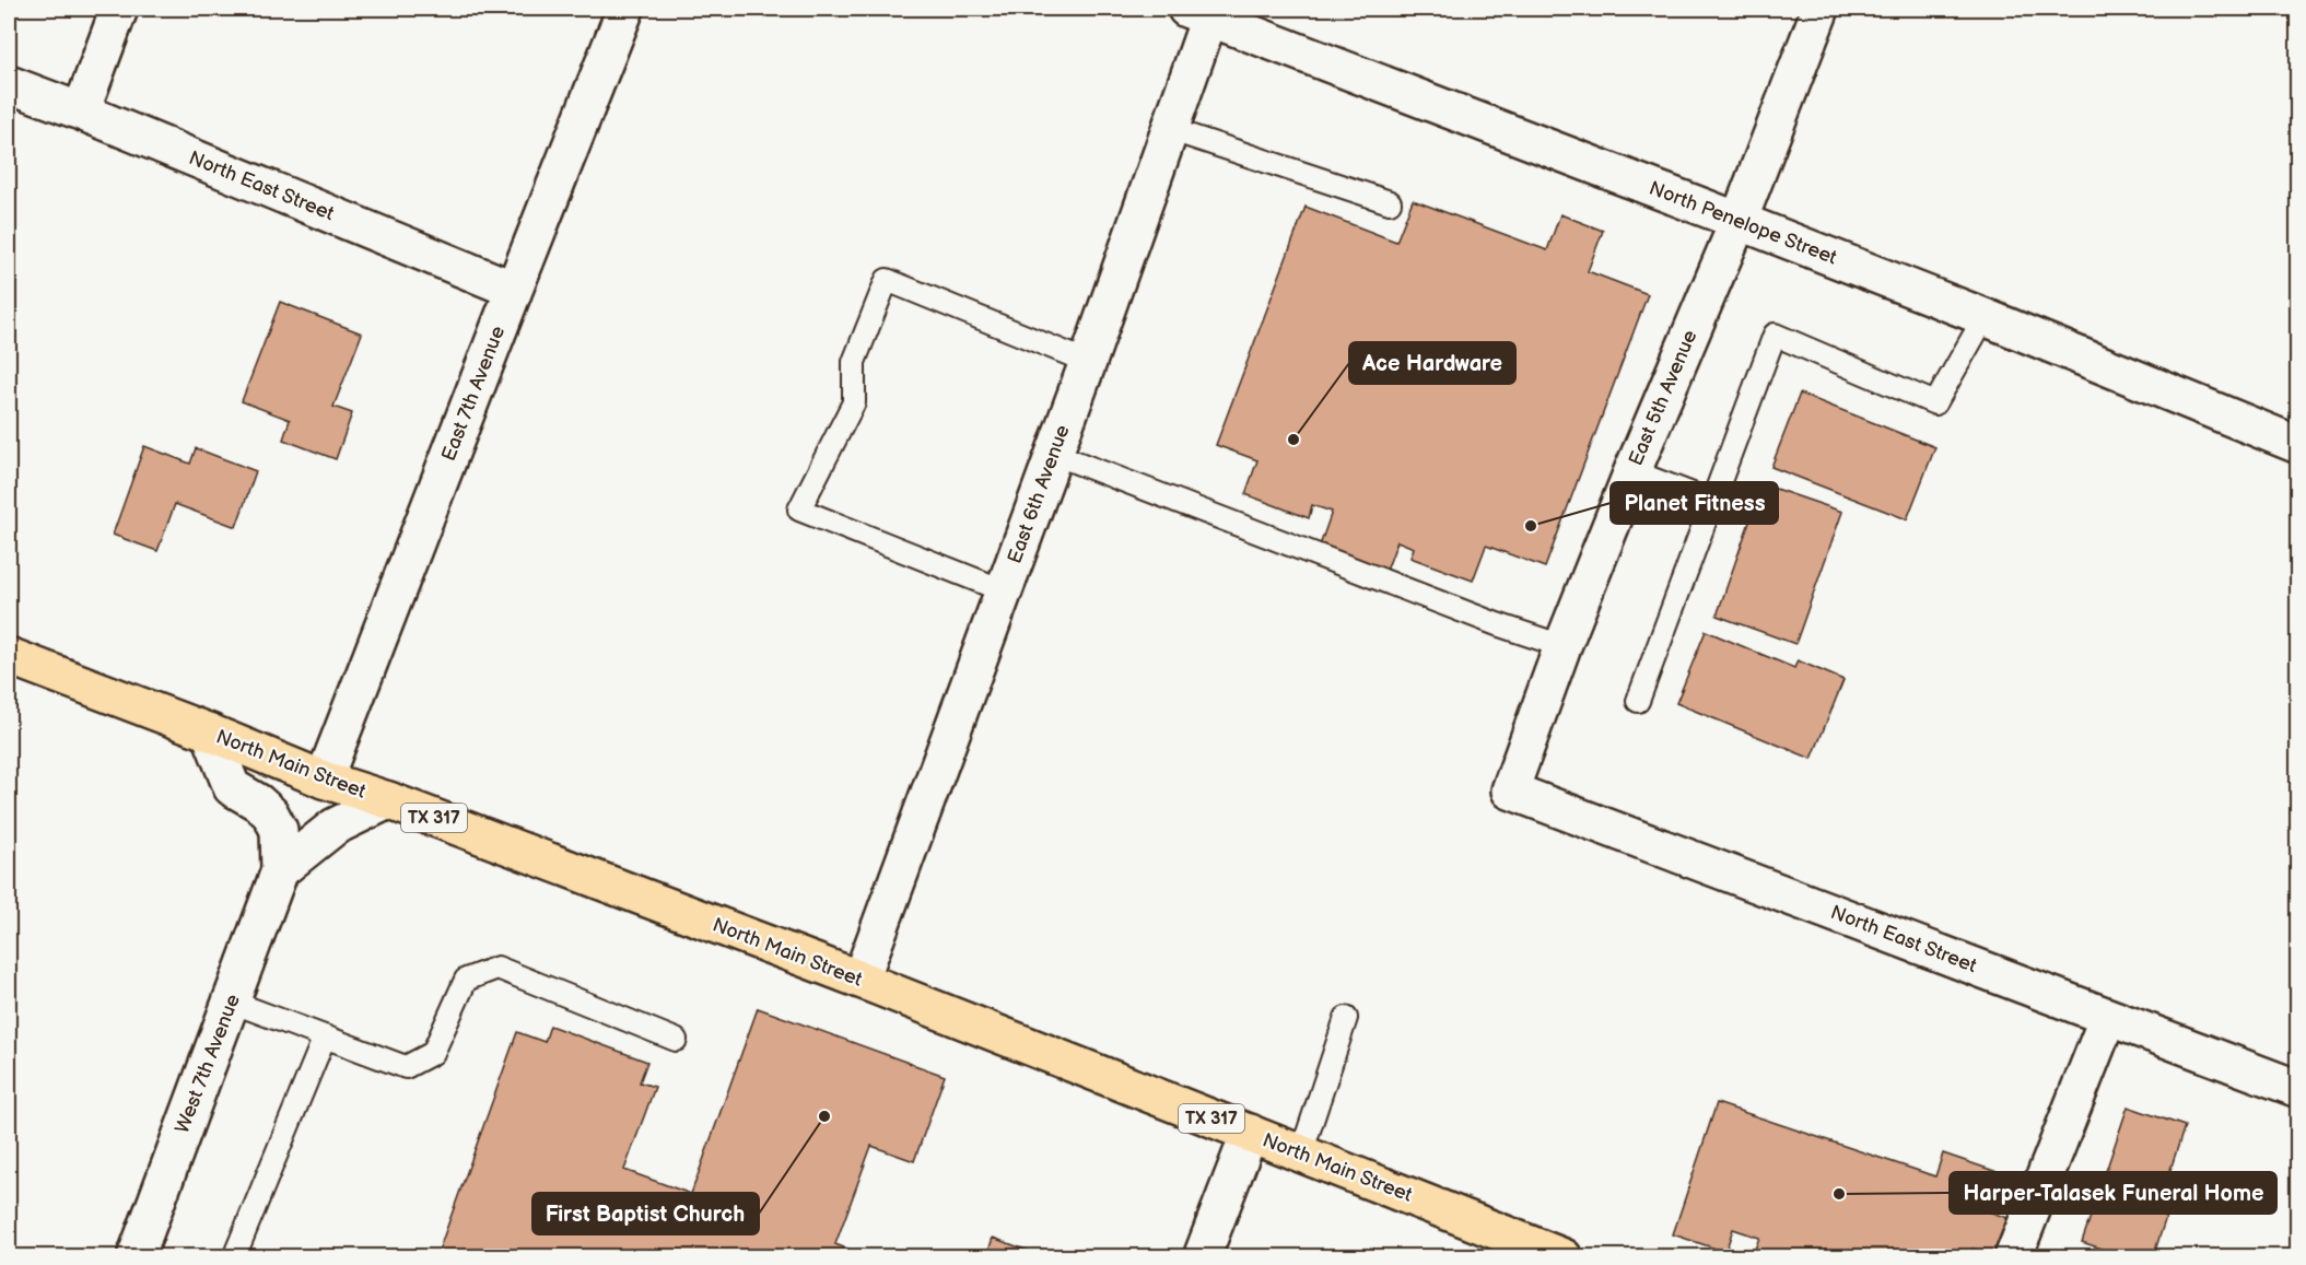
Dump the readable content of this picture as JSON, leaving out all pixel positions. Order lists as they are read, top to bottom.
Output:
{
  "streets": {
    "main road": ["North Main Street", "TX 317"],
    "street": [
      "North East Street",
      "North Penelope Street",
      "East 7th Avenue",
      "East 5th Avenue",
      "East 6th Avenue",
      "West 7th Avenue"
    ]
  },
  "crossings": [
    ["North East Street", "East 7th Avenue"],
    ["North East Street", "East 5th Avenue"],
    ["North Penelope Street", "East 5th Avenue"],
    ["North Penelope Street", "East 6th Avenue"],
    ["East 7th Avenue", "North Main Street"],
    ["East 6th Avenue", "North Main Street"],
    ["North Main Street", "West 7th Avenue"]
  ],
  "places": [
    "Ace Hardware",
    "Planet Fitness",
    "First Baptist Church",
    "Harper-Talasek Funeral Home"
  ]
}
